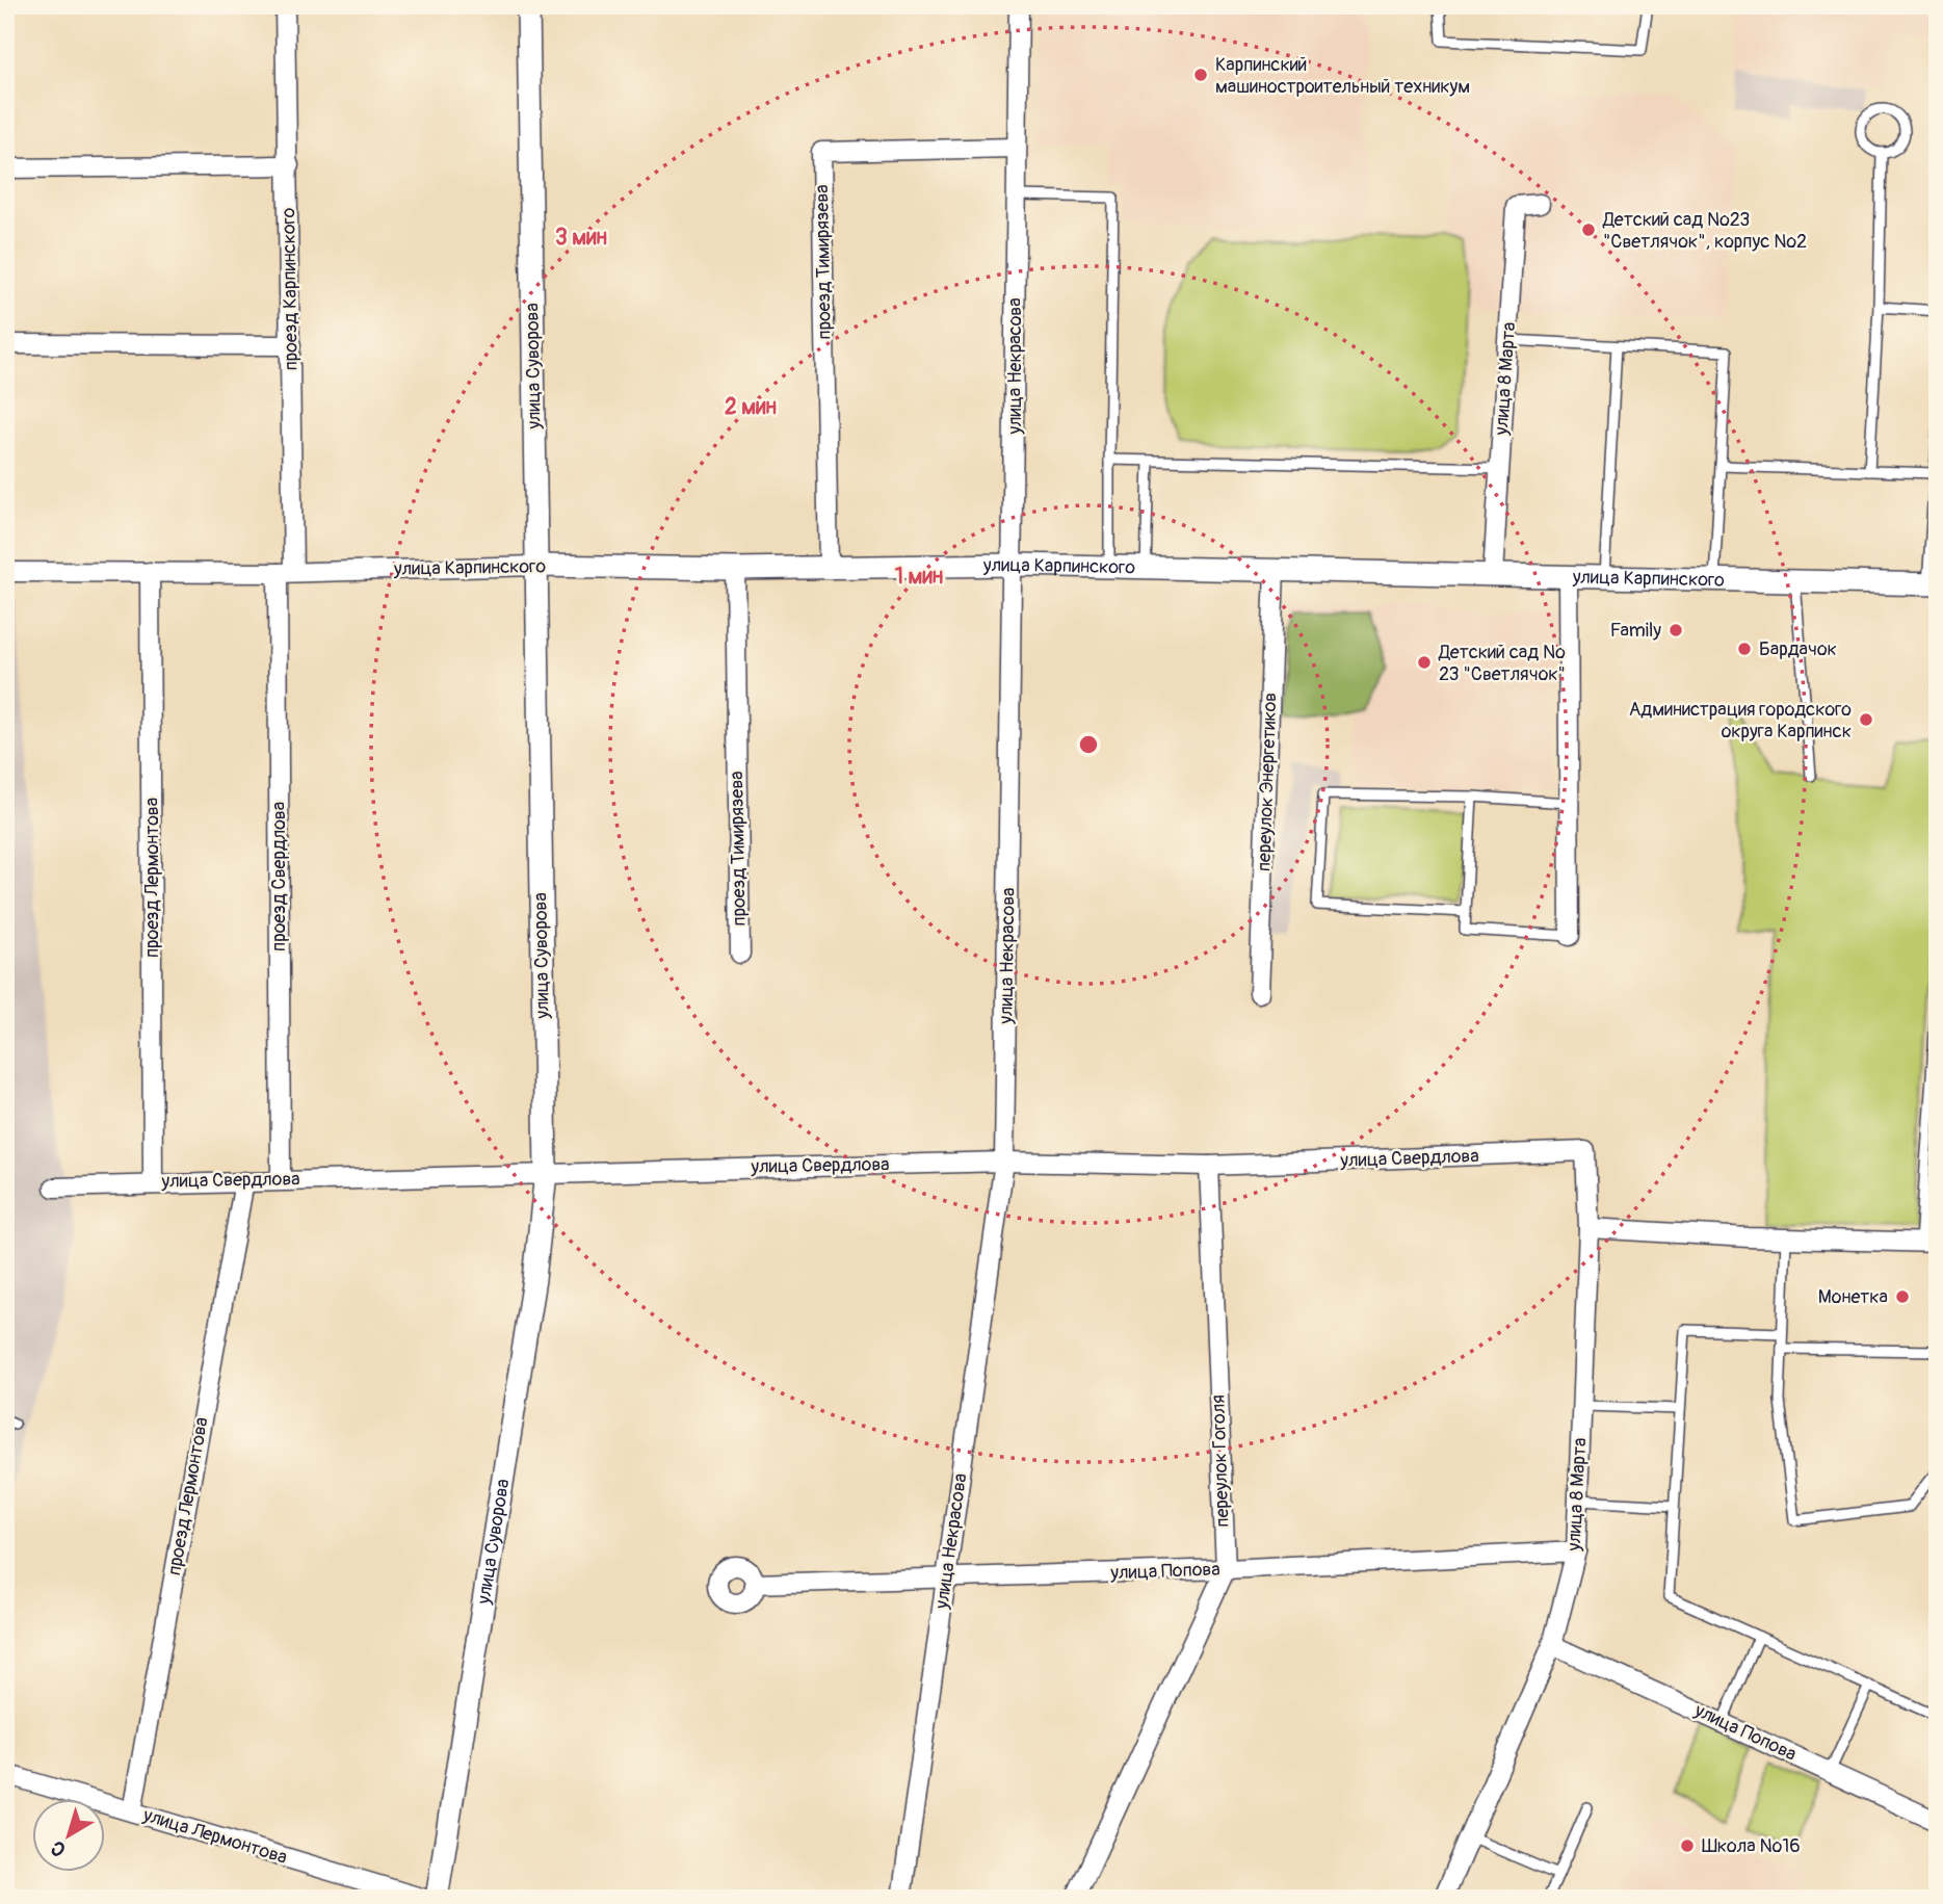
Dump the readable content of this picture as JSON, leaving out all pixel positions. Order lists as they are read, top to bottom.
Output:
{
  "streets": {
    "street": [
      "проезд Тимирязева",
      "проезд Карпинского",
      "улица Суворова",
      "улица Некрасова",
      "улица 8 Марта",
      "улица Карпинского",
      "переулок Энергетиков",
      "проезд Свердлова",
      "проезд Лермонтова",
      "улица Свердлова",
      "переулок Гоголя",
      "улица Попова",
      "улица Лермонтова"
    ]
  },
  "crossings": [
    ["проезд Тимирязева", "улица Некрасова"],
    ["проезд Тимирязева", "улица Карпинского"],
    ["проезд Карпинского", "улица Карпинского"],
    ["проезд Карпинского", "проезд Свердлова"],
    ["улица Суворова", "улица Карпинского"],
    ["улица Суворова", "улица Свердлова"],
    ["улица Некрасова", "улица Карпинского"],
    ["улица Некрасова", "улица Свердлова"],
    ["улица Некрасова", "улица Попова"],
    ["улица 8 Марта", "улица Карпинского"],
    ["улица 8 Марта", "улица Свердлова"],
    ["улица 8 Марта", "улица Попова"],
    ["улица Карпинского", "переулок Энергетиков"],
    ["улица Карпинского", "проезд Свердлова"],
    ["улица Карпинского", "проезд Лермонтова"],
    ["проезд Свердлова", "улица Свердлова"],
    ["проезд Лермонтова", "улица Свердлова"],
    ["проезд Лермонтова", "улица Лермонтова"],
    ["улица Свердлова", "переулок Гоголя"],
    ["переулок Гоголя", "улица Попова"]
  ],
  "places": [
    "Карпинский машиностроительный техникум",
    "Детский сад №23 \"Светлячок\", корпус №2",
    "Family",
    "Бардачок",
    "Детский сад № 23 \"Светлячок\"",
    "Администрация городского округа Карпинск",
    "Монетка",
    "Школа №16"
  ],
  "north": "bottom left",
  "rings": ["3 мин", "2 мин", "1 мин"]
}
